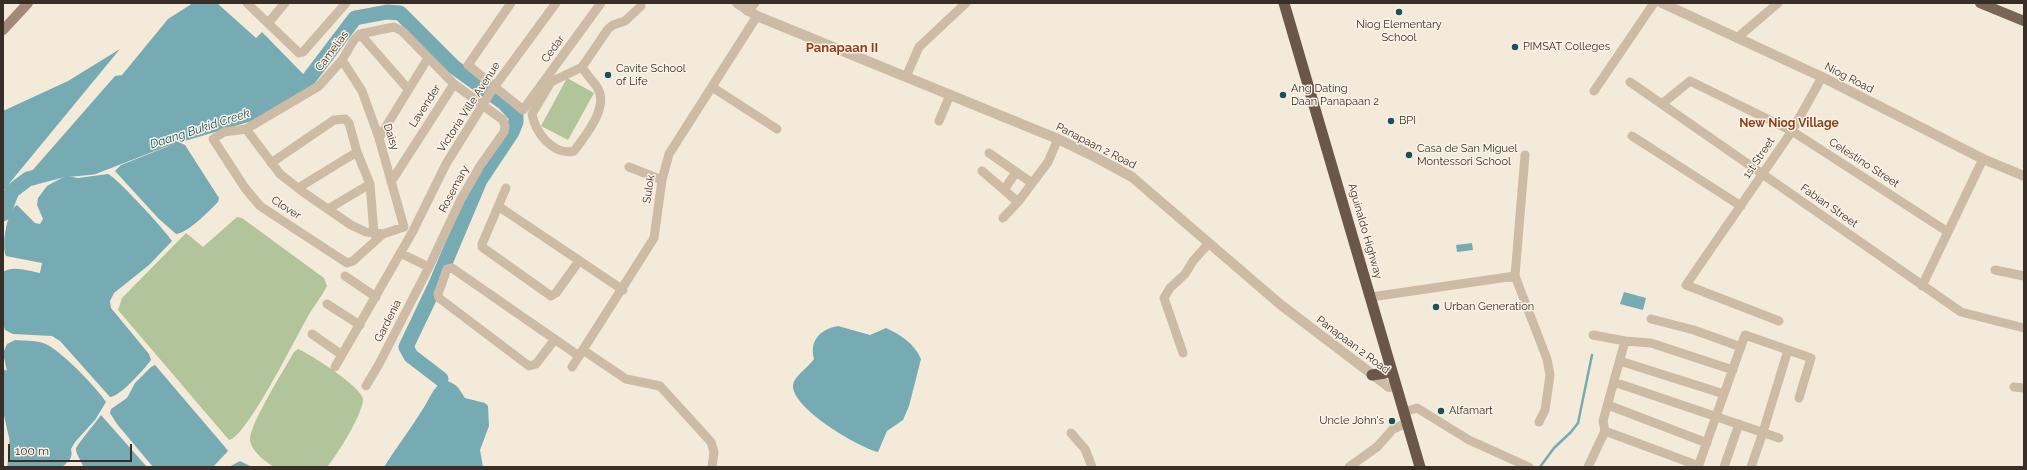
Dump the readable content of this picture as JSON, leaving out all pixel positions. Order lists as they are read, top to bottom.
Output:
{
  "streets": {
    "highway": ["Aguinaldo Highway"],
    "street": [
      "Cedar",
      "Camelias",
      "Niog Road",
      "Lavender",
      "Victoria Ville Avenue",
      "Daisy",
      "Panapaan 2 Road",
      "1st Street",
      "Celestino Street",
      "Rosemary",
      "Sulok",
      "Fabian Street",
      "Clover",
      "Gardenia"
    ]
  },
  "crossings": [
    ["Cedar", "Victoria Ville Avenue"],
    ["Camelias", "Daisy"],
    ["Camelias", "Clover"],
    ["Niog Road", "1st Street"],
    ["Lavender", "Daisy"],
    ["Victoria Ville Avenue", "Rosemary"],
    ["Panapaan 2 Road", "Sulok"],
    ["Panapaan 2 Road", "Aguinaldo Highway"],
    ["1st Street", "Celestino Street"],
    ["1st Street", "Fabian Street"],
    ["Celestino Street", "Fabian Street"],
    ["Rosemary", "Gardenia"]
  ],
  "districts": ["Panapaan II", "New Niog Village"],
  "water": ["Daang Bukid Creek"],
  "places": [
    "Niog Elementary School",
    "PIMSAT Colleges",
    "Cavite School of Life",
    "Ang Dating Daan Panapaan 2",
    "BPI",
    "Casa de San Miguel Montessori School",
    "Urban Generation",
    "Alfamart",
    "Uncle John's"
  ],
  "scale_bar": "100 m"
}
